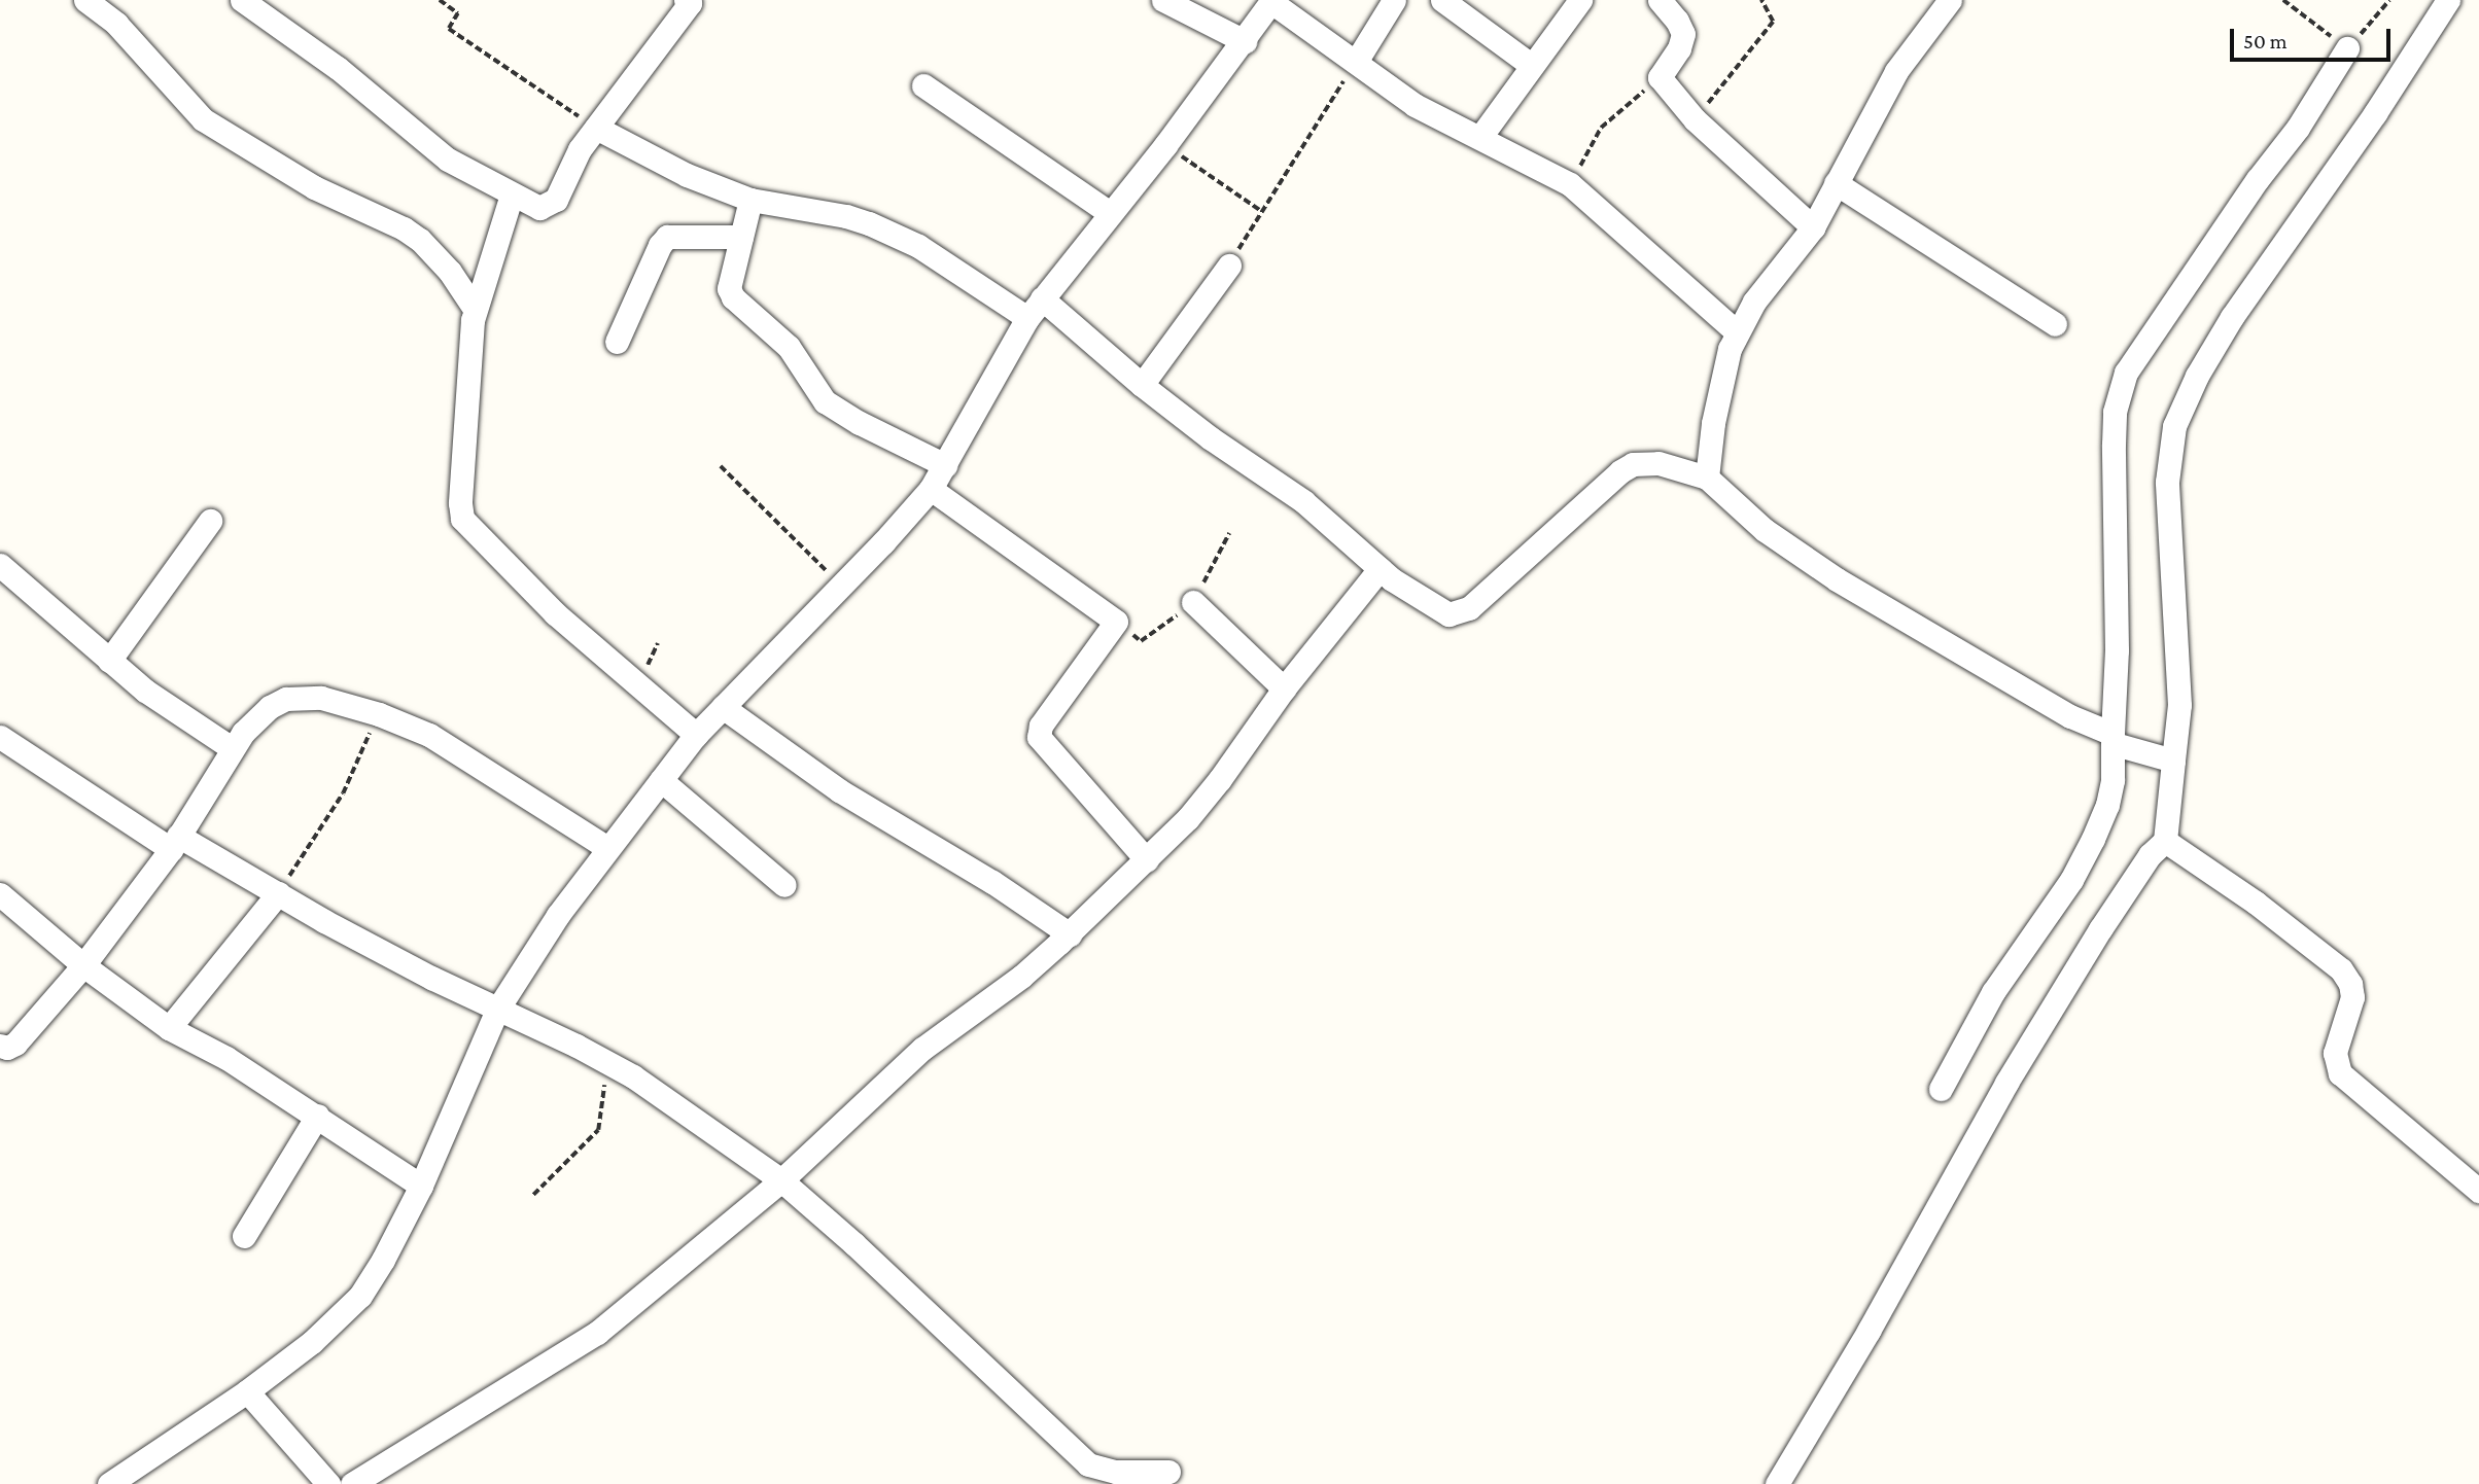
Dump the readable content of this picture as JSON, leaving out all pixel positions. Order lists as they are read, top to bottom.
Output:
{
  "scale_bar": "50 m"
}
